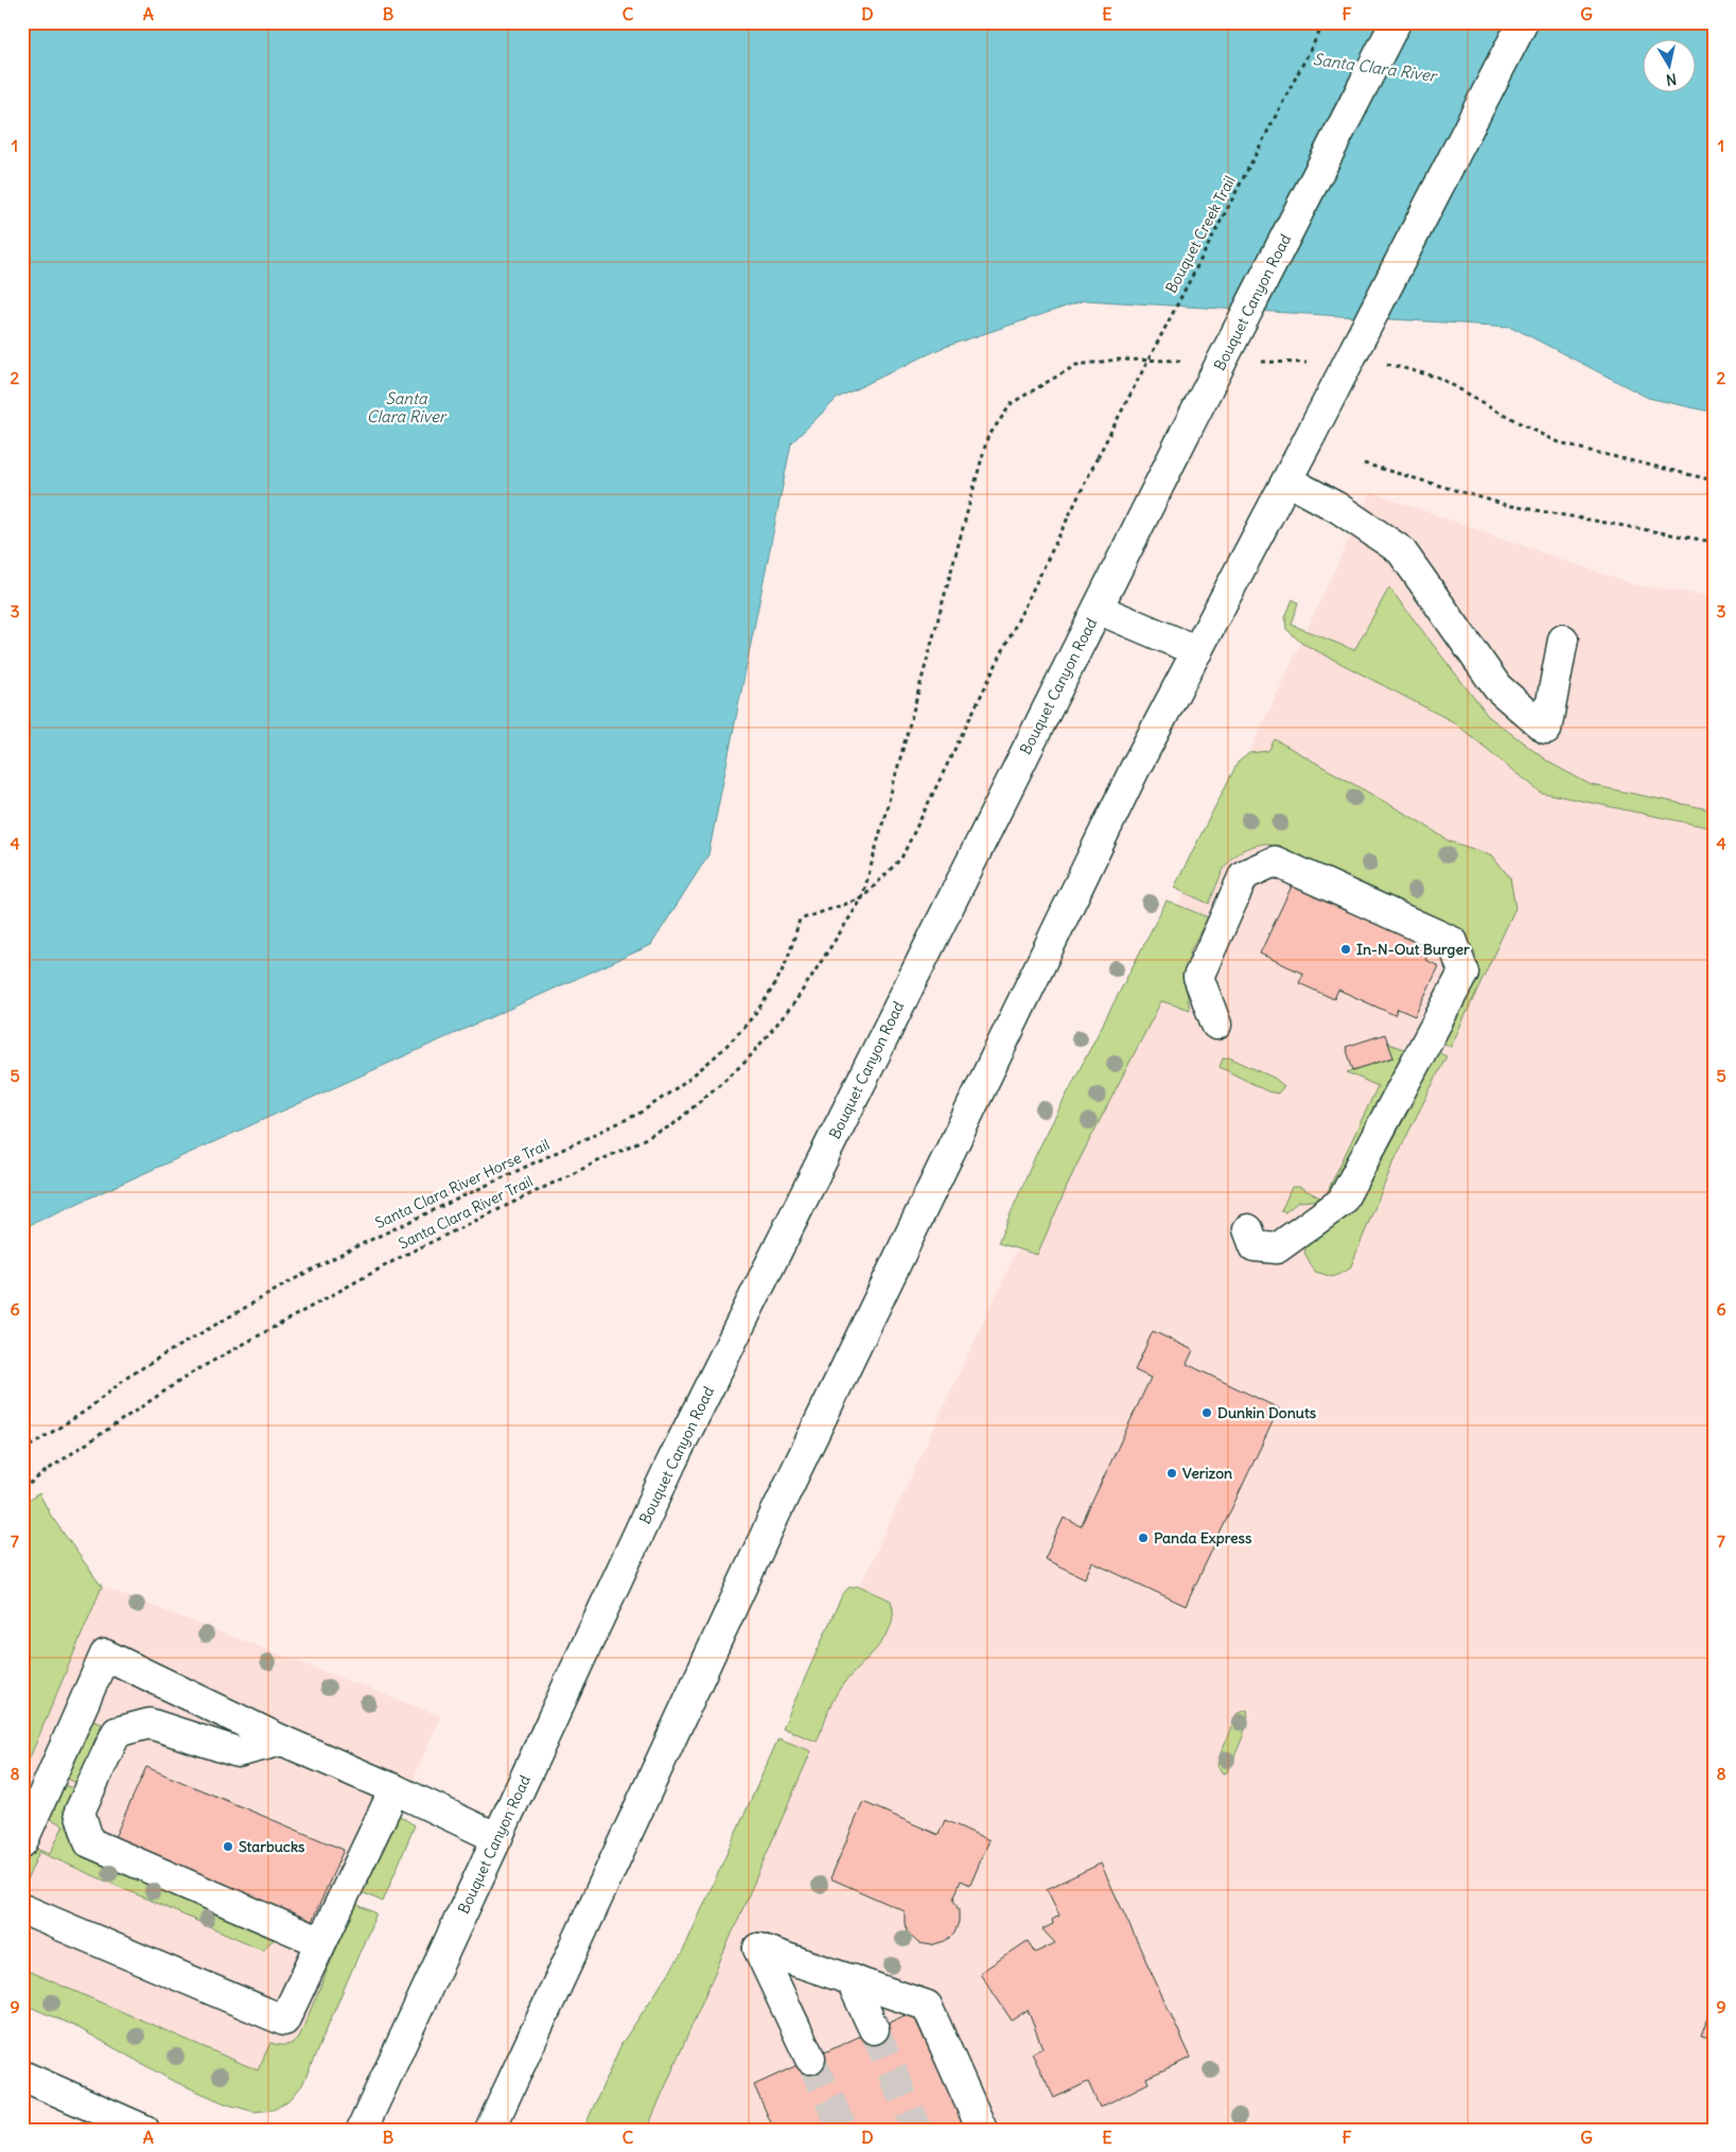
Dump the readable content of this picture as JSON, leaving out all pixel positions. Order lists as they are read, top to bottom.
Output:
{
  "streets": {
    "main road": ["Bouquet Canyon Road"],
    "path": ["Bouquet Creek Trail", "Santa Clara River Horse Trail", "Santa Clara River Trail"]
  },
  "crossings": [
    ["Bouquet Creek Trail", "Santa Clara River Horse Trail"],
    ["Bouquet Creek Trail", "Santa Clara River Trail"],
    ["Santa Clara River Horse Trail", "Santa Clara River Trail"]
  ],
  "water": ["Santa Clara River"],
  "places": [
    "In-N-Out Burger",
    "Dunkin Donuts",
    "Verizon",
    "Panda Express",
    "Starbucks"
  ],
  "north": "bottom",
  "grid": {
    "columns": [
      "A",
      "B",
      "C",
      "D",
      "E",
      "F",
      "G"
    ],
    "rows": [
      "1",
      "2",
      "3",
      "4",
      "5",
      "6",
      "7",
      "8",
      "9"
    ]
  }
}
